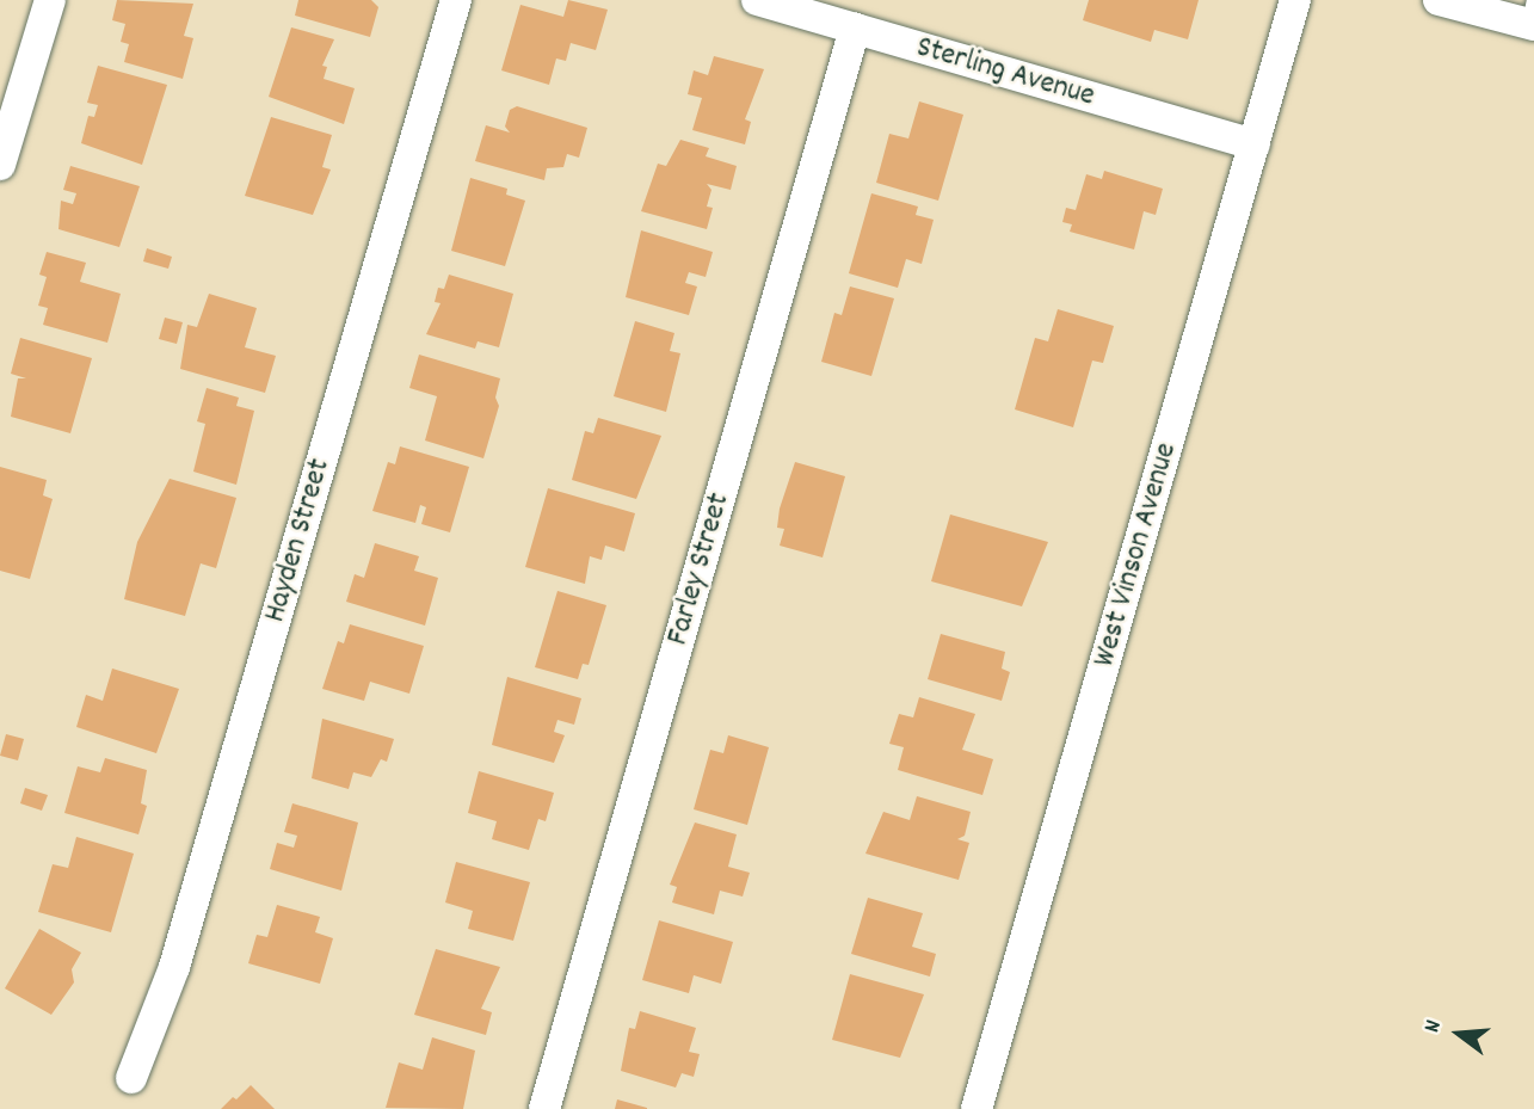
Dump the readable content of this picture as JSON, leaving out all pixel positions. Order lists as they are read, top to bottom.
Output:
{
  "streets": {
    "street": [
      "Sterling Avenue",
      "Hayden Street",
      "West Vinson Avenue",
      "Farley Street"
    ]
  },
  "crossings": [
    ["Sterling Avenue", "West Vinson Avenue"],
    ["Sterling Avenue", "Farley Street"]
  ],
  "north": "left"
}
